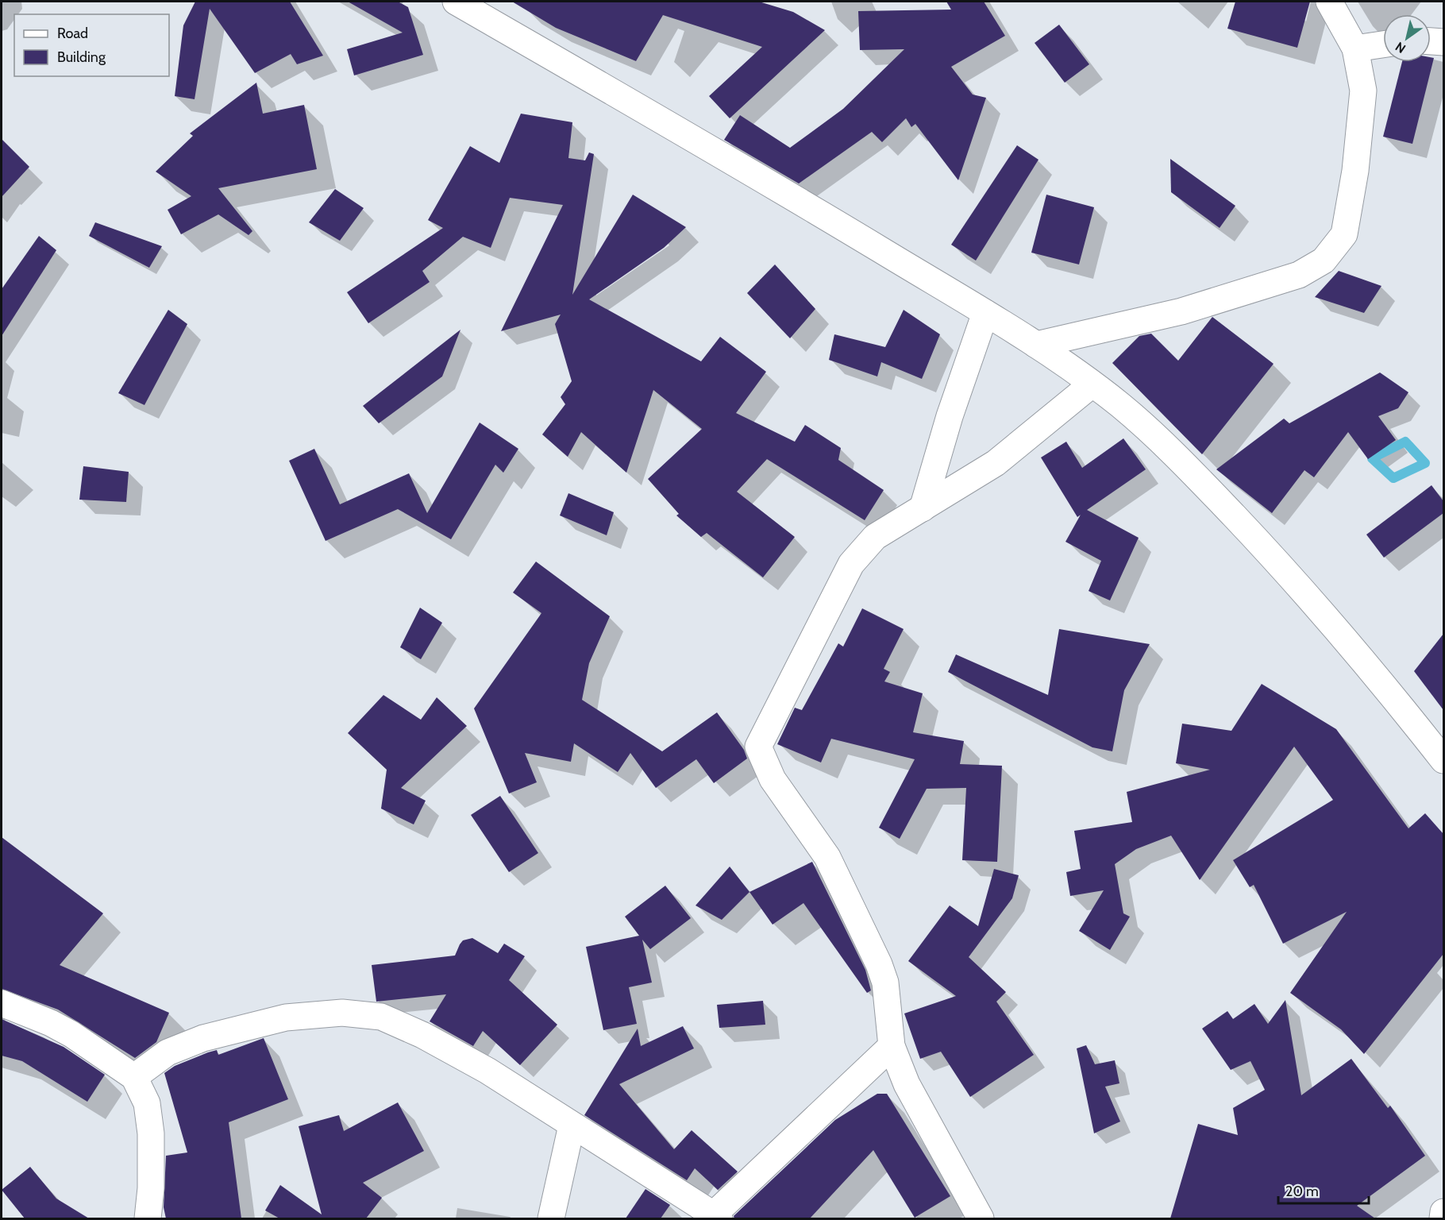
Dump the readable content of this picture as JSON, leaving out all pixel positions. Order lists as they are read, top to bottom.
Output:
{
  "legend": ["Road", "Building"],
  "scale_bar": "20 m",
  "north": "bottom left"
}
